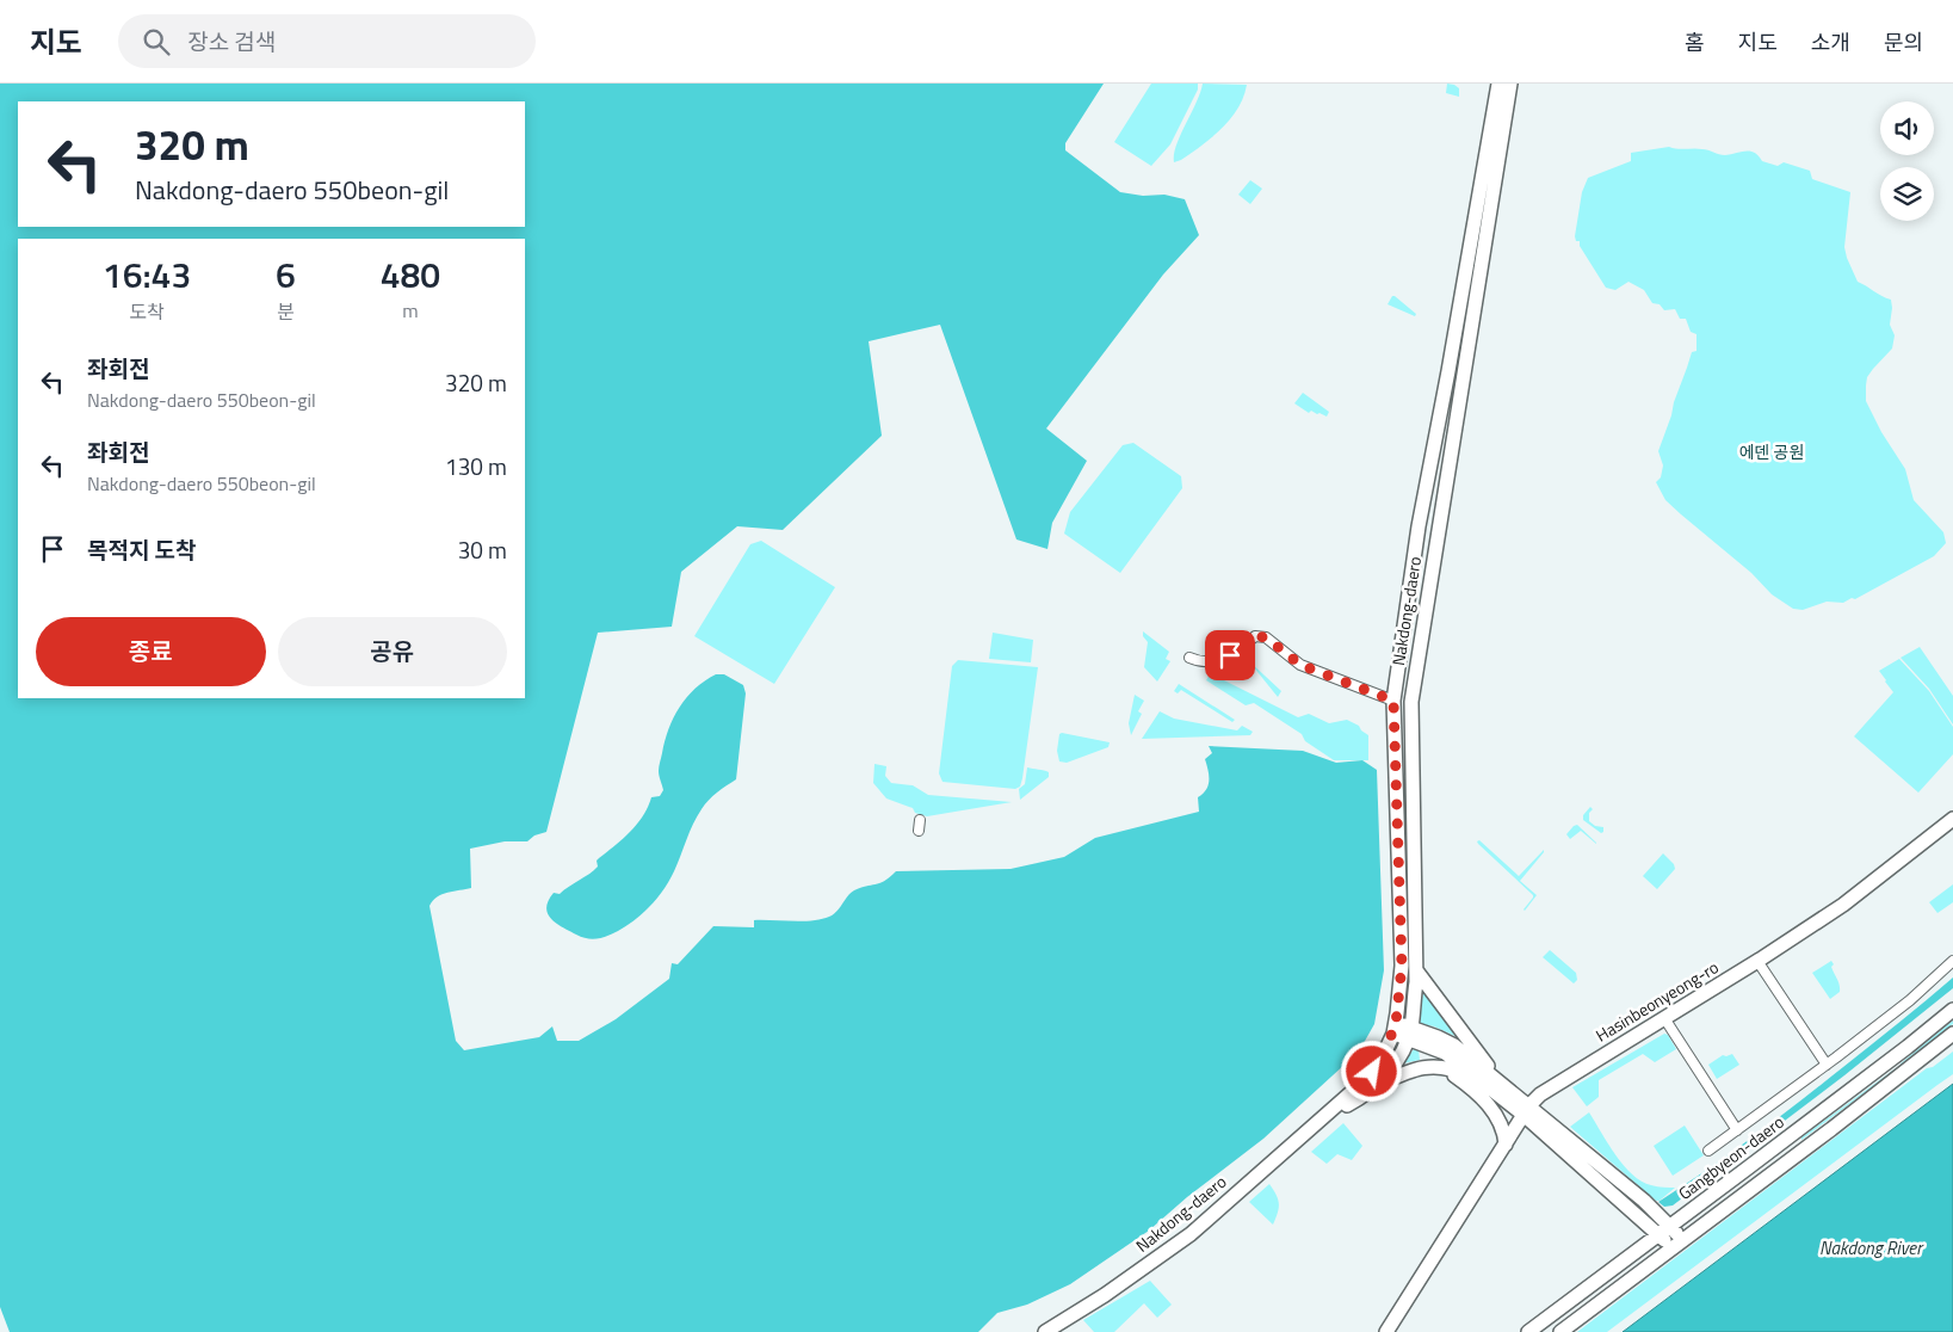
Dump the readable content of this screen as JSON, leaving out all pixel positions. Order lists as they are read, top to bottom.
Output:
{
  "streets": {
    "street": ["Nakdong-daero", "Hasinbeonyeong-ro", "Gangbyeon-daero"]
  },
  "water": ["Nakdong River"],
  "parks": ["에덴 공원"],
  "page": {
    "header": "지도",
    "search": "장소 검색",
    "nav": [
      "홈",
      "지도",
      "소개",
      "문의"
    ],
    "turn": ["320 m", "Nakdong-daero 550beon-gil"],
    "eta": [
      "16:43",
      "도착",
      "6",
      "분",
      "480",
      "m"
    ],
    "list": [
      {
        "name": "좌회전",
        "note": "Nakdong-daero 550beon-gil",
        "value": "320 m"
      },
      {
        "name": "좌회전",
        "note": "Nakdong-daero 550beon-gil",
        "value": "130 m"
      },
      {
        "name": "목적지 도착",
        "value": "30 m"
      }
    ],
    "buttons": ["종료", "공유"]
  }
}
